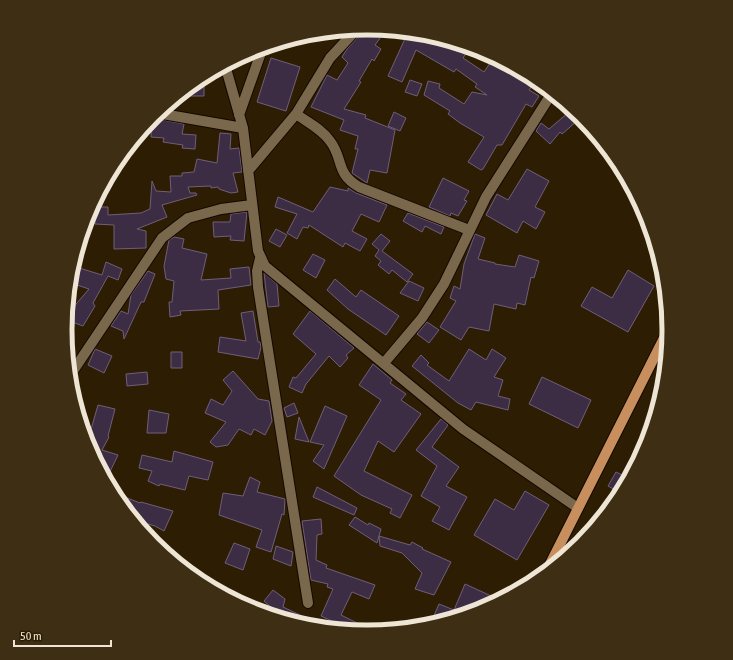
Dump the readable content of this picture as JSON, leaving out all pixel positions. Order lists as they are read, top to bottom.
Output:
{
  "scale_bar": "50 m"
}
